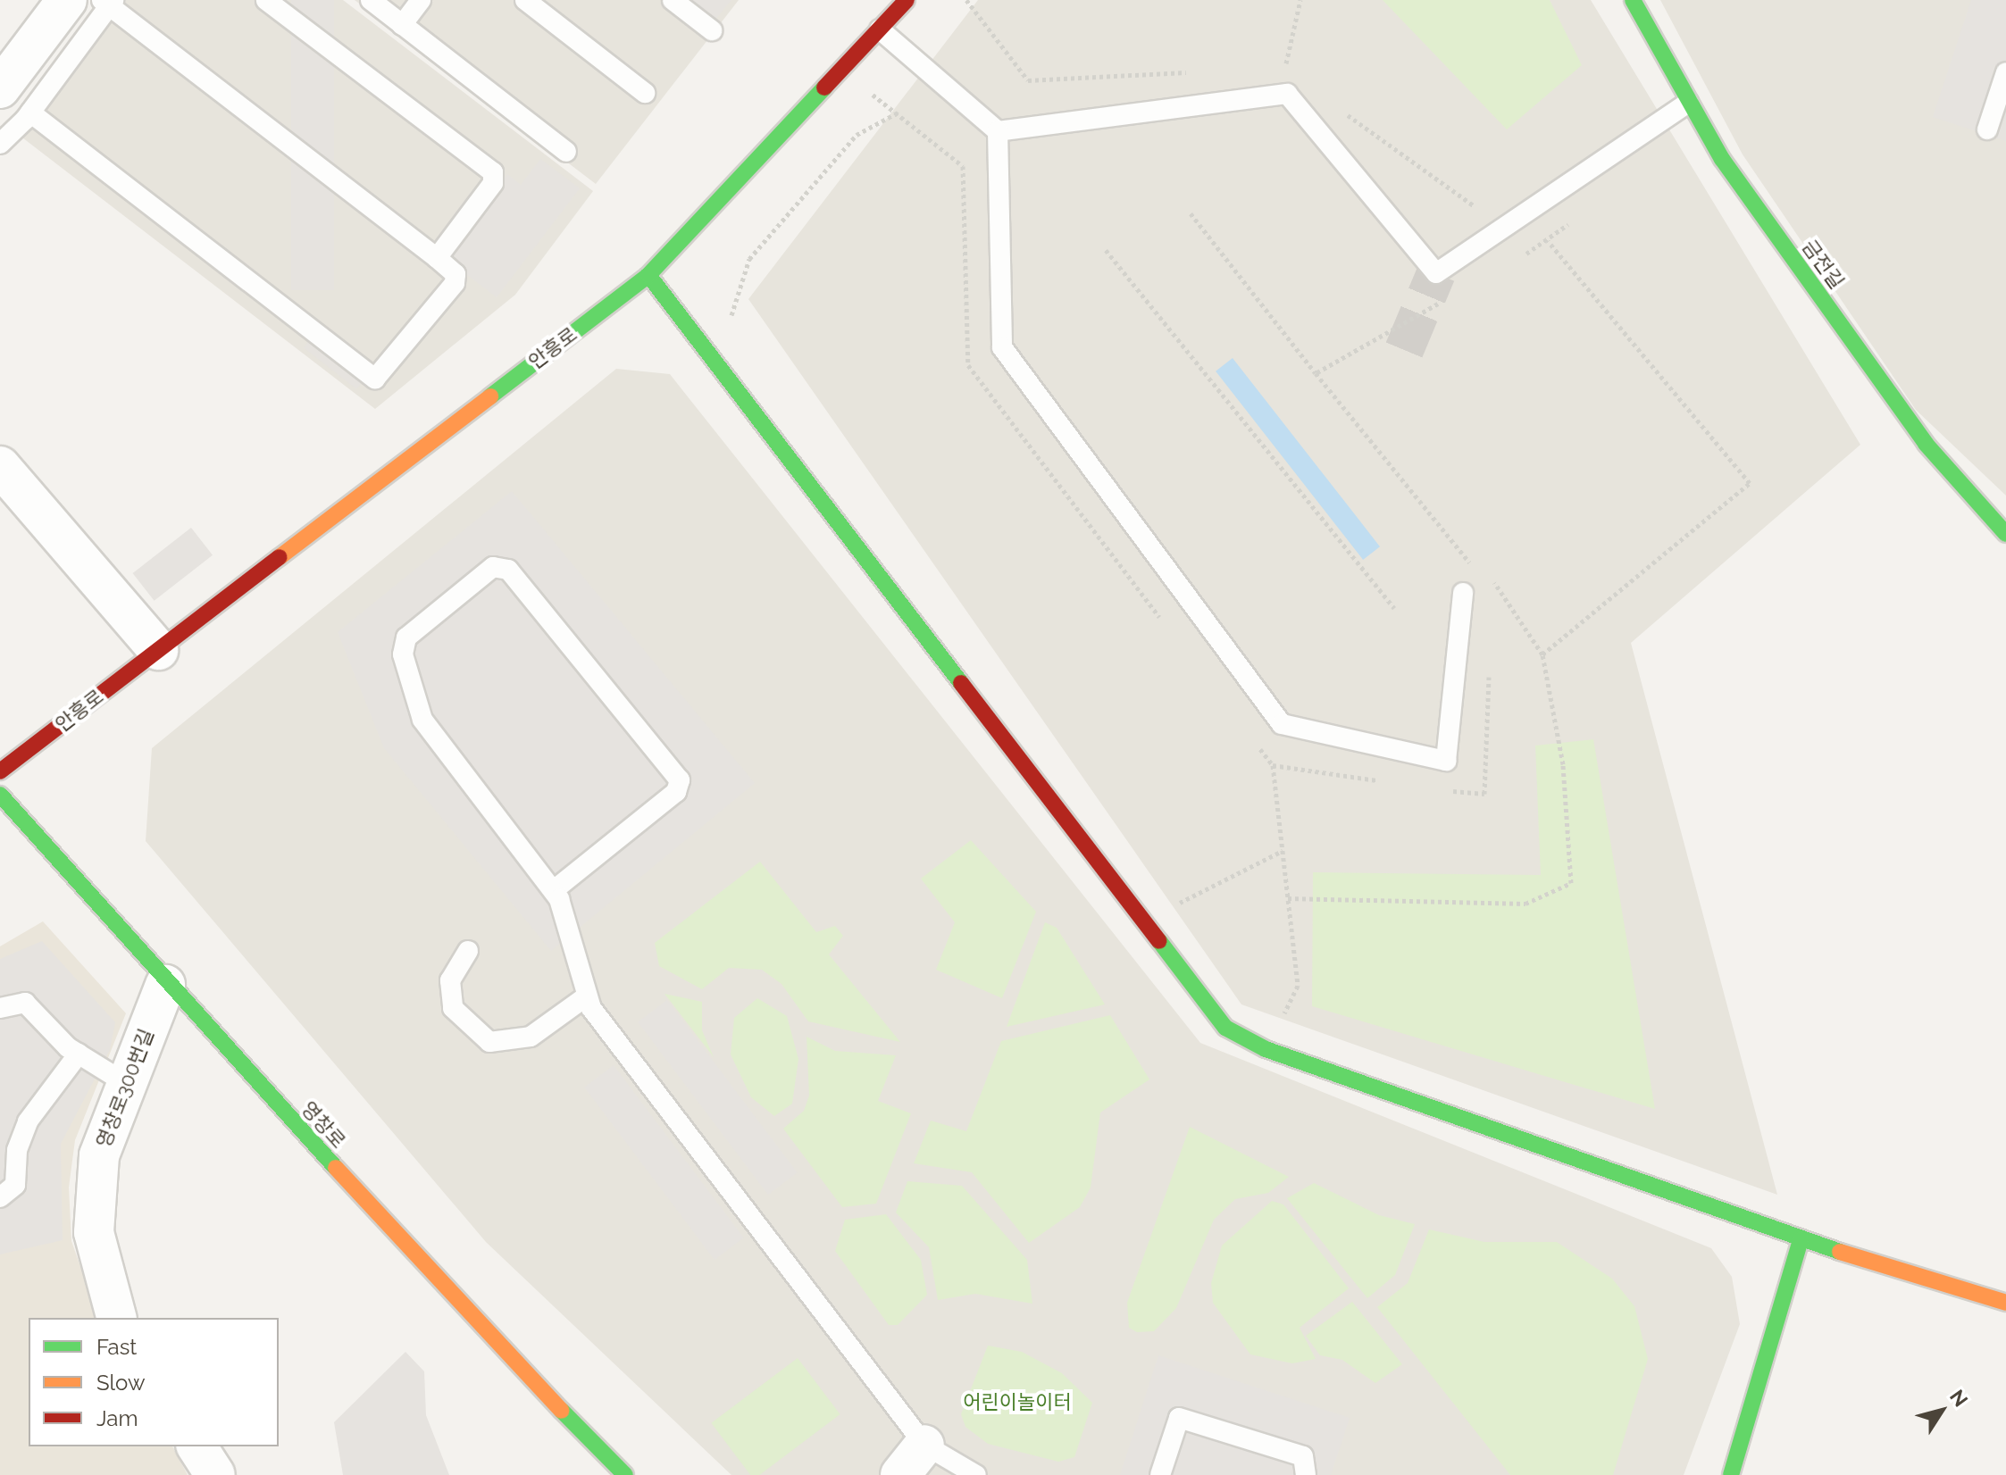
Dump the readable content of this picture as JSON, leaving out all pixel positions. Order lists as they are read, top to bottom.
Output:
{
  "streets": {
    "street": [
      "금전길",
      "안흥로",
      "영창로300번길",
      "영창로"
    ]
  },
  "crossings": [
    ["영창로300번길", "영창로"]
  ],
  "parks": ["어린이놀이터"],
  "legend": ["Fast", "Slow", "Jam"],
  "north": "top right"
}
